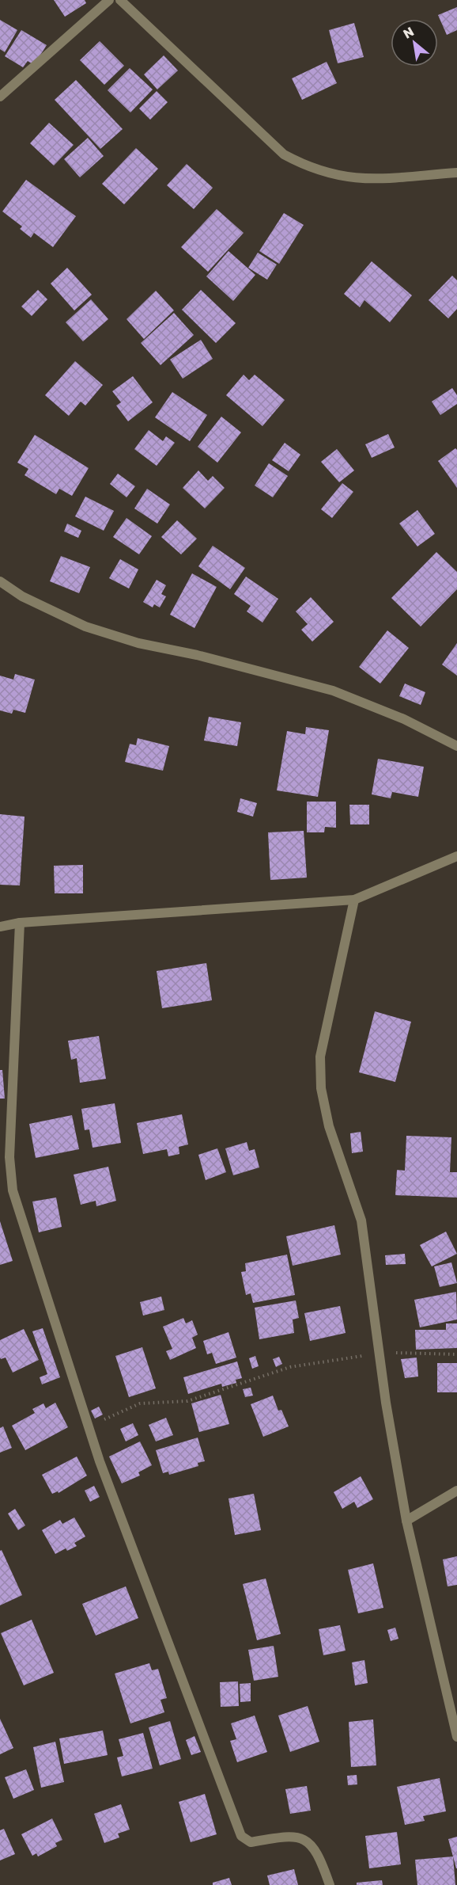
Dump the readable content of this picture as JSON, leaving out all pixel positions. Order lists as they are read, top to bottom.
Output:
{
  "north": "top left"
}
